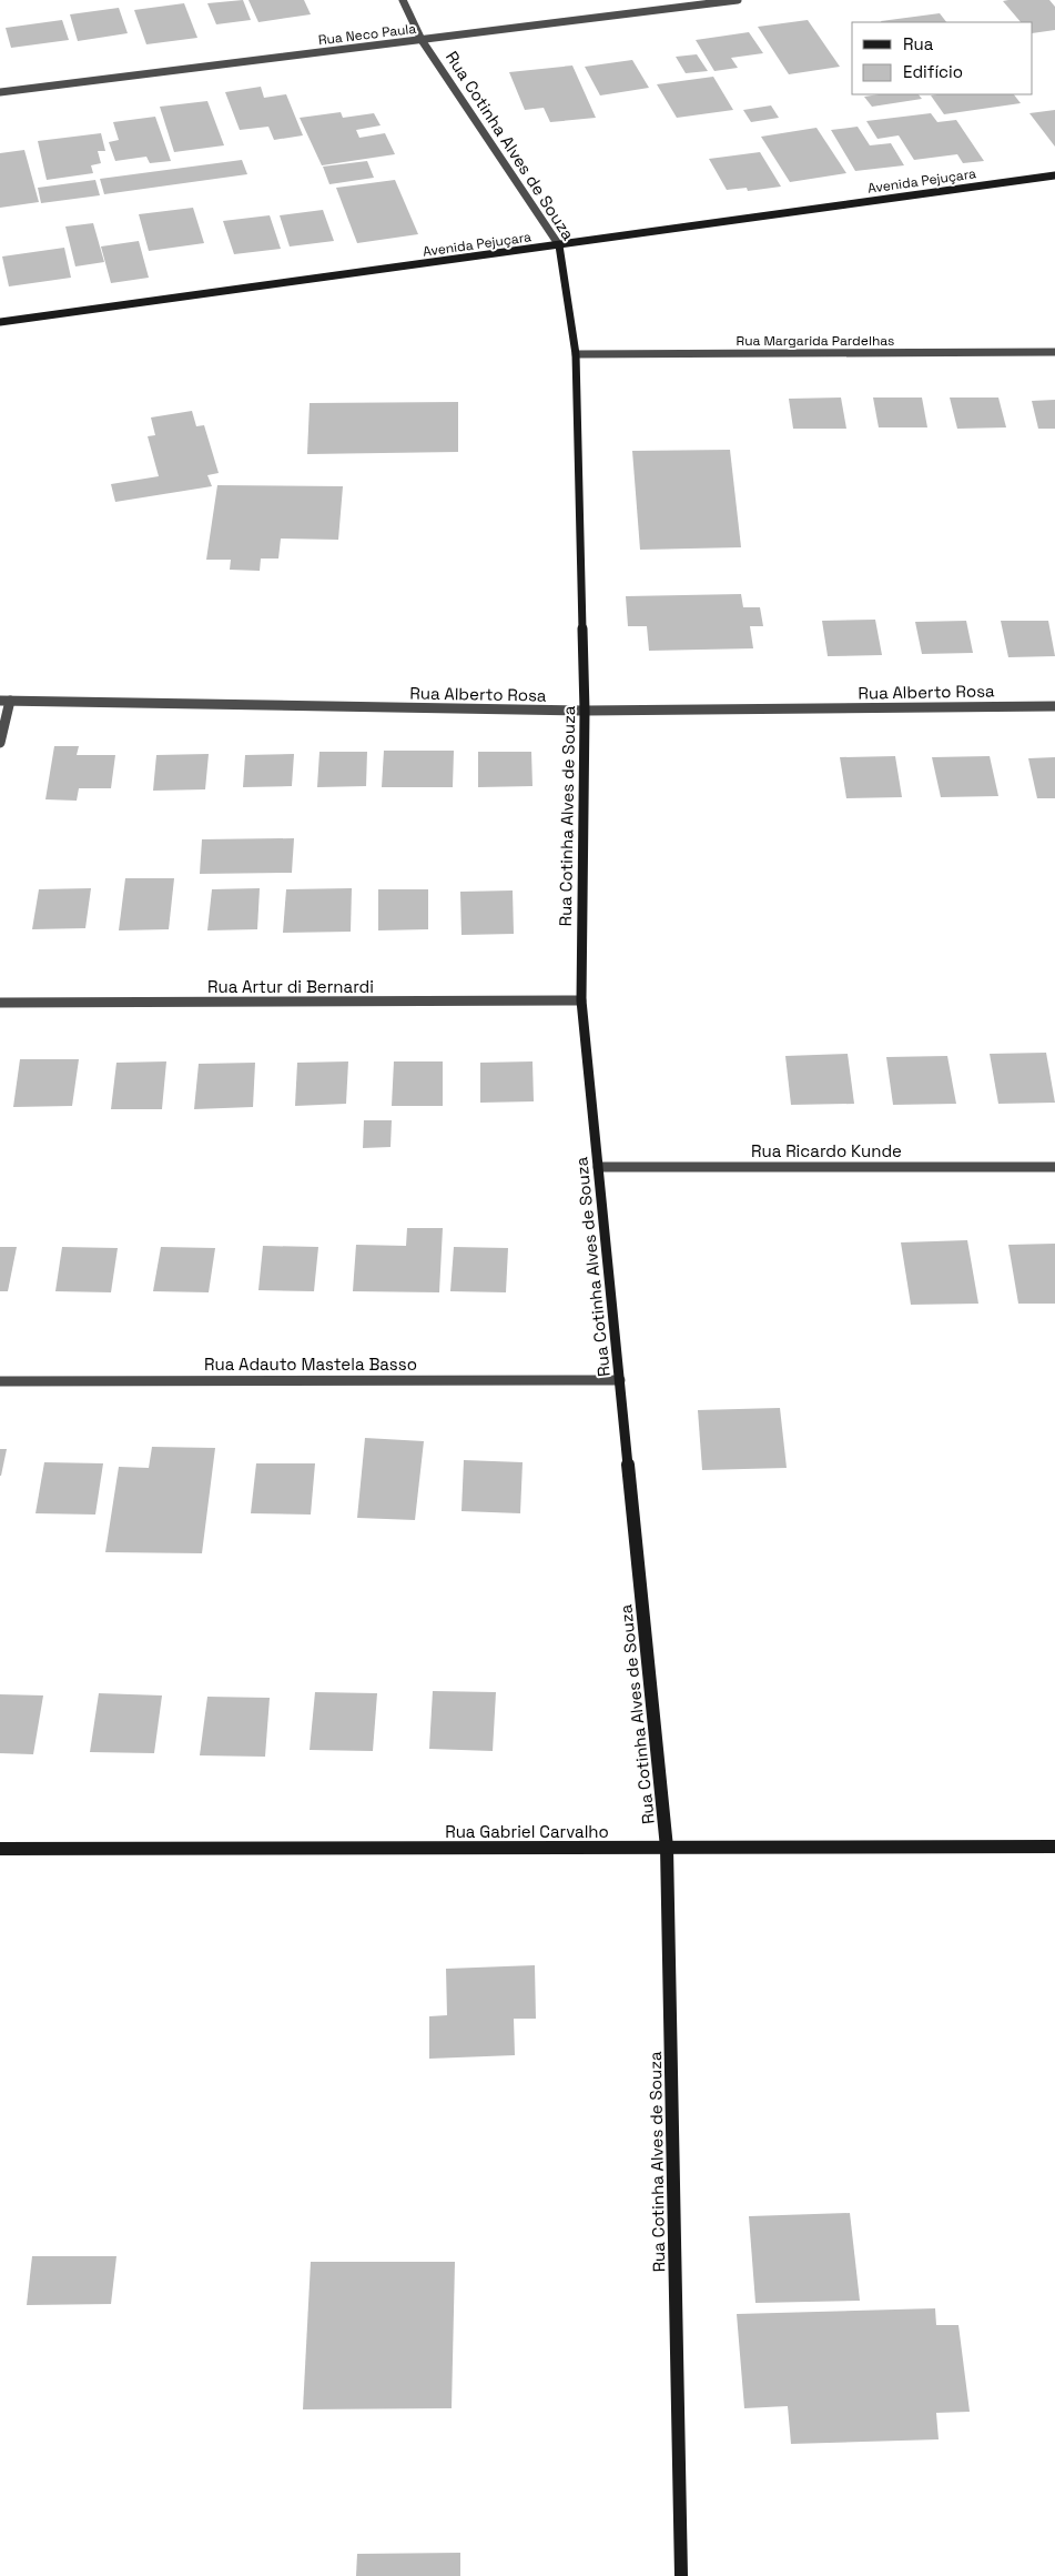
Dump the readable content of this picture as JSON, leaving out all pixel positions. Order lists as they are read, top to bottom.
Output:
{
  "streets": {
    "street": [
      "Rua Neco Paula",
      "Rua Cotinha Alves de Souza",
      "Avenida Pejuçara",
      "Rua Margarida Pardelhas",
      "Rua Alberto Rosa",
      "Rua Artur di Bernardi",
      "Rua Ricardo Kunde",
      "Rua Adauto Mastela Basso",
      "Rua Gabriel Carvalho"
    ]
  },
  "crossings": [
    ["Rua Neco Paula", "Rua Cotinha Alves de Souza"],
    ["Rua Cotinha Alves de Souza", "Avenida Pejuçara"],
    ["Rua Cotinha Alves de Souza", "Rua Margarida Pardelhas"],
    ["Rua Cotinha Alves de Souza", "Rua Alberto Rosa"],
    ["Rua Cotinha Alves de Souza", "Rua Artur di Bernardi"],
    ["Rua Cotinha Alves de Souza", "Rua Ricardo Kunde"],
    ["Rua Cotinha Alves de Souza", "Rua Adauto Mastela Basso"],
    ["Rua Cotinha Alves de Souza", "Rua Gabriel Carvalho"]
  ],
  "legend": ["Rua", "Edifício"]
}
